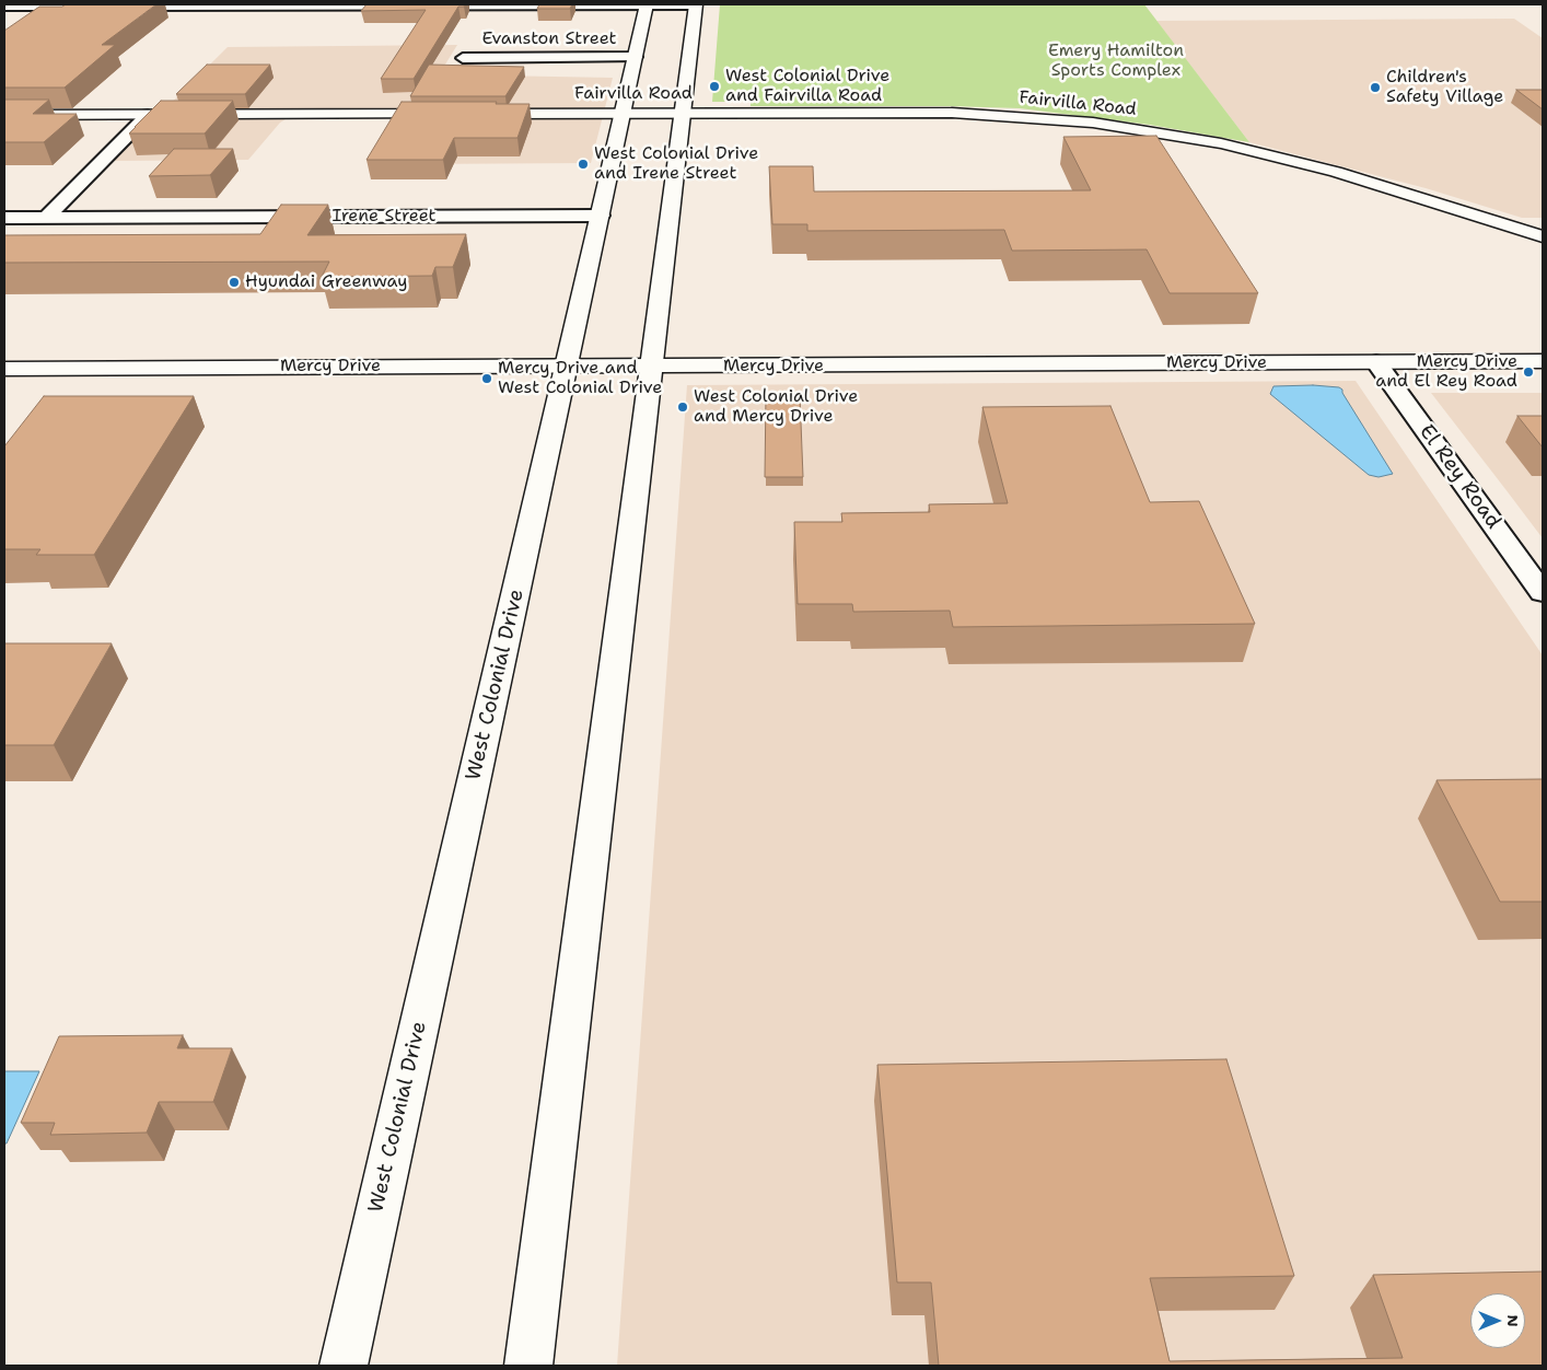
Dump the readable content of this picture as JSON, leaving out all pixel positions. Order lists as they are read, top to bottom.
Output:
{
  "streets": {
    "main road": ["Fairvilla Road", "Mercy Drive", "West Colonial Drive"],
    "street": ["Evanston Street", "Irene Street", "El Rey Road"]
  },
  "crossings": [
    ["Evanston Street", "West Colonial Drive"],
    ["Fairvilla Road", "West Colonial Drive"],
    ["Irene Street", "West Colonial Drive"],
    ["Mercy Drive", "El Rey Road"],
    ["Mercy Drive", "West Colonial Drive"]
  ],
  "parks": ["Emery Hamilton Sports Complex"],
  "places": [
    "West Colonial Drive and Fairvilla Road",
    "Children's Safety Village",
    "West Colonial Drive and Irene Street",
    "Hyundai Greenway",
    "Mercy Drive and El Rey Road",
    "Mercy Drive and West Colonial Drive",
    "West Colonial Drive and Mercy Drive"
  ],
  "north": "right"
}
